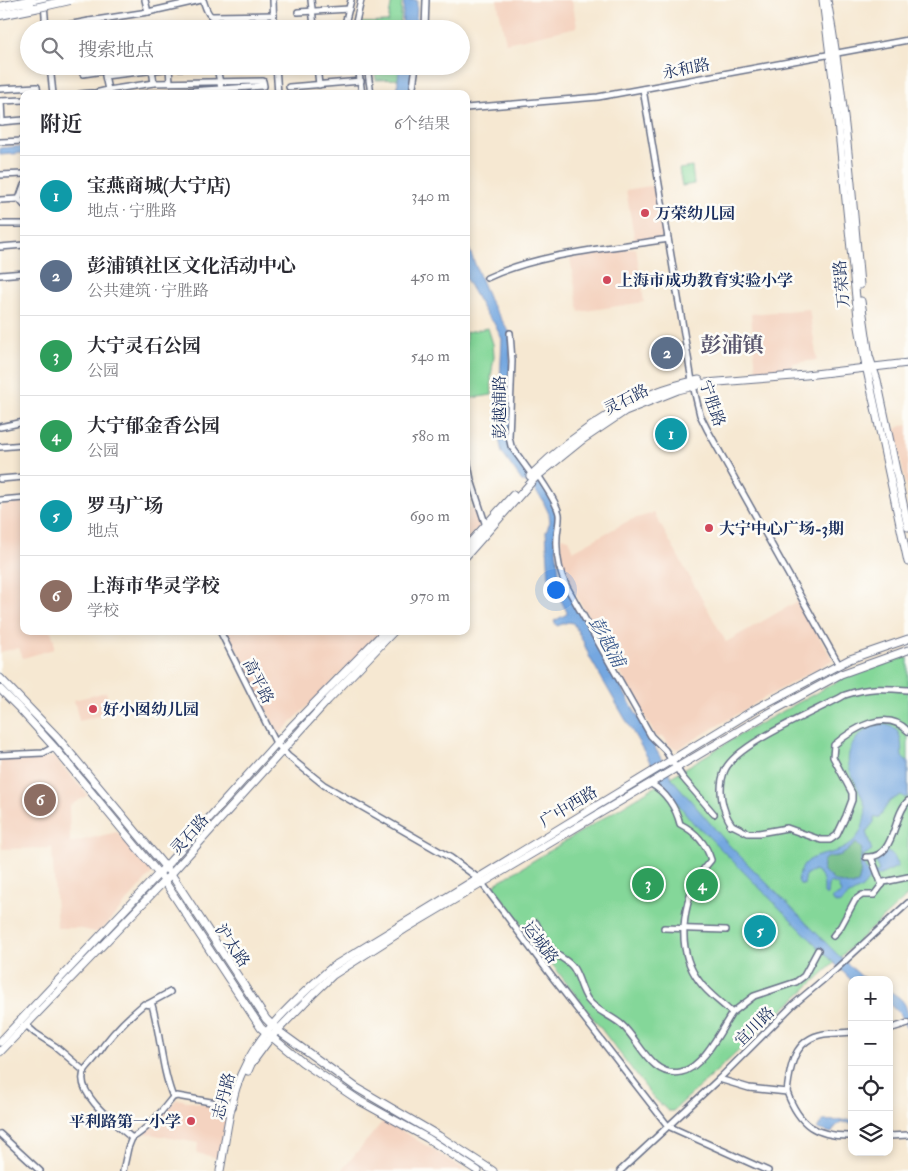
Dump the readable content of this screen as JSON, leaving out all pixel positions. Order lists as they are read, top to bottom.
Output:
{
  "streets": {
    "main road": [
      "万荣路",
      "灵石路",
      "广中西路",
      "沪太路",
      "志丹路"
    ],
    "street": [
      "永和路",
      "宁胜路",
      "彭越浦路",
      "高平路",
      "运城路",
      "宜川路"
    ]
  },
  "crossings": [
    ["永和路", "万荣路"],
    ["永和路", "宁胜路"],
    ["万荣路", "灵石路"],
    ["灵石路", "宁胜路"],
    ["灵石路", "彭越浦路"],
    ["灵石路", "高平路"],
    ["灵石路", "运城路"],
    ["灵石路", "沪太路"],
    ["宁胜路", "广中西路"],
    ["彭越浦路", "广中西路"],
    ["高平路", "运城路"],
    ["广中西路", "运城路"],
    ["广中西路", "沪太路"],
    ["广中西路", "志丹路"],
    ["运城路", "宜川路"],
    ["沪太路", "志丹路"]
  ],
  "districts": ["彭浦镇"],
  "water": ["彭越浦"],
  "places": [
    "万荣幼儿园",
    "上海市成功教育实验小学",
    "大宁中心广场-3期",
    "好小囡幼儿园",
    "平利路第一小学"
  ],
  "page": {
    "search": "搜索地点",
    "heading": ["附近", "6个结果"],
    "list": [
      {
        "mark": "1",
        "name": "宝燕商城(大宁店)",
        "note": "地点 · 宁胜路",
        "value": "340 m"
      },
      {
        "mark": "2",
        "name": "彭浦镇社区文化活动中心",
        "note": "公共建筑 · 宁胜路",
        "value": "450 m"
      },
      {
        "mark": "3",
        "name": "大宁灵石公园",
        "note": "公园",
        "value": "540 m"
      },
      {
        "mark": "4",
        "name": "大宁郁金香公园",
        "note": "公园",
        "value": "580 m"
      },
      {
        "mark": "5",
        "name": "罗马广场",
        "note": "地点",
        "value": "690 m"
      },
      {
        "mark": "6",
        "name": "上海市华灵学校",
        "note": "学校",
        "value": "970 m"
      }
    ],
    "pins": [
      "2",
      "1",
      "6",
      "3",
      "4",
      "5"
    ],
    "map_buttons": ["+", "−"]
  }
}
